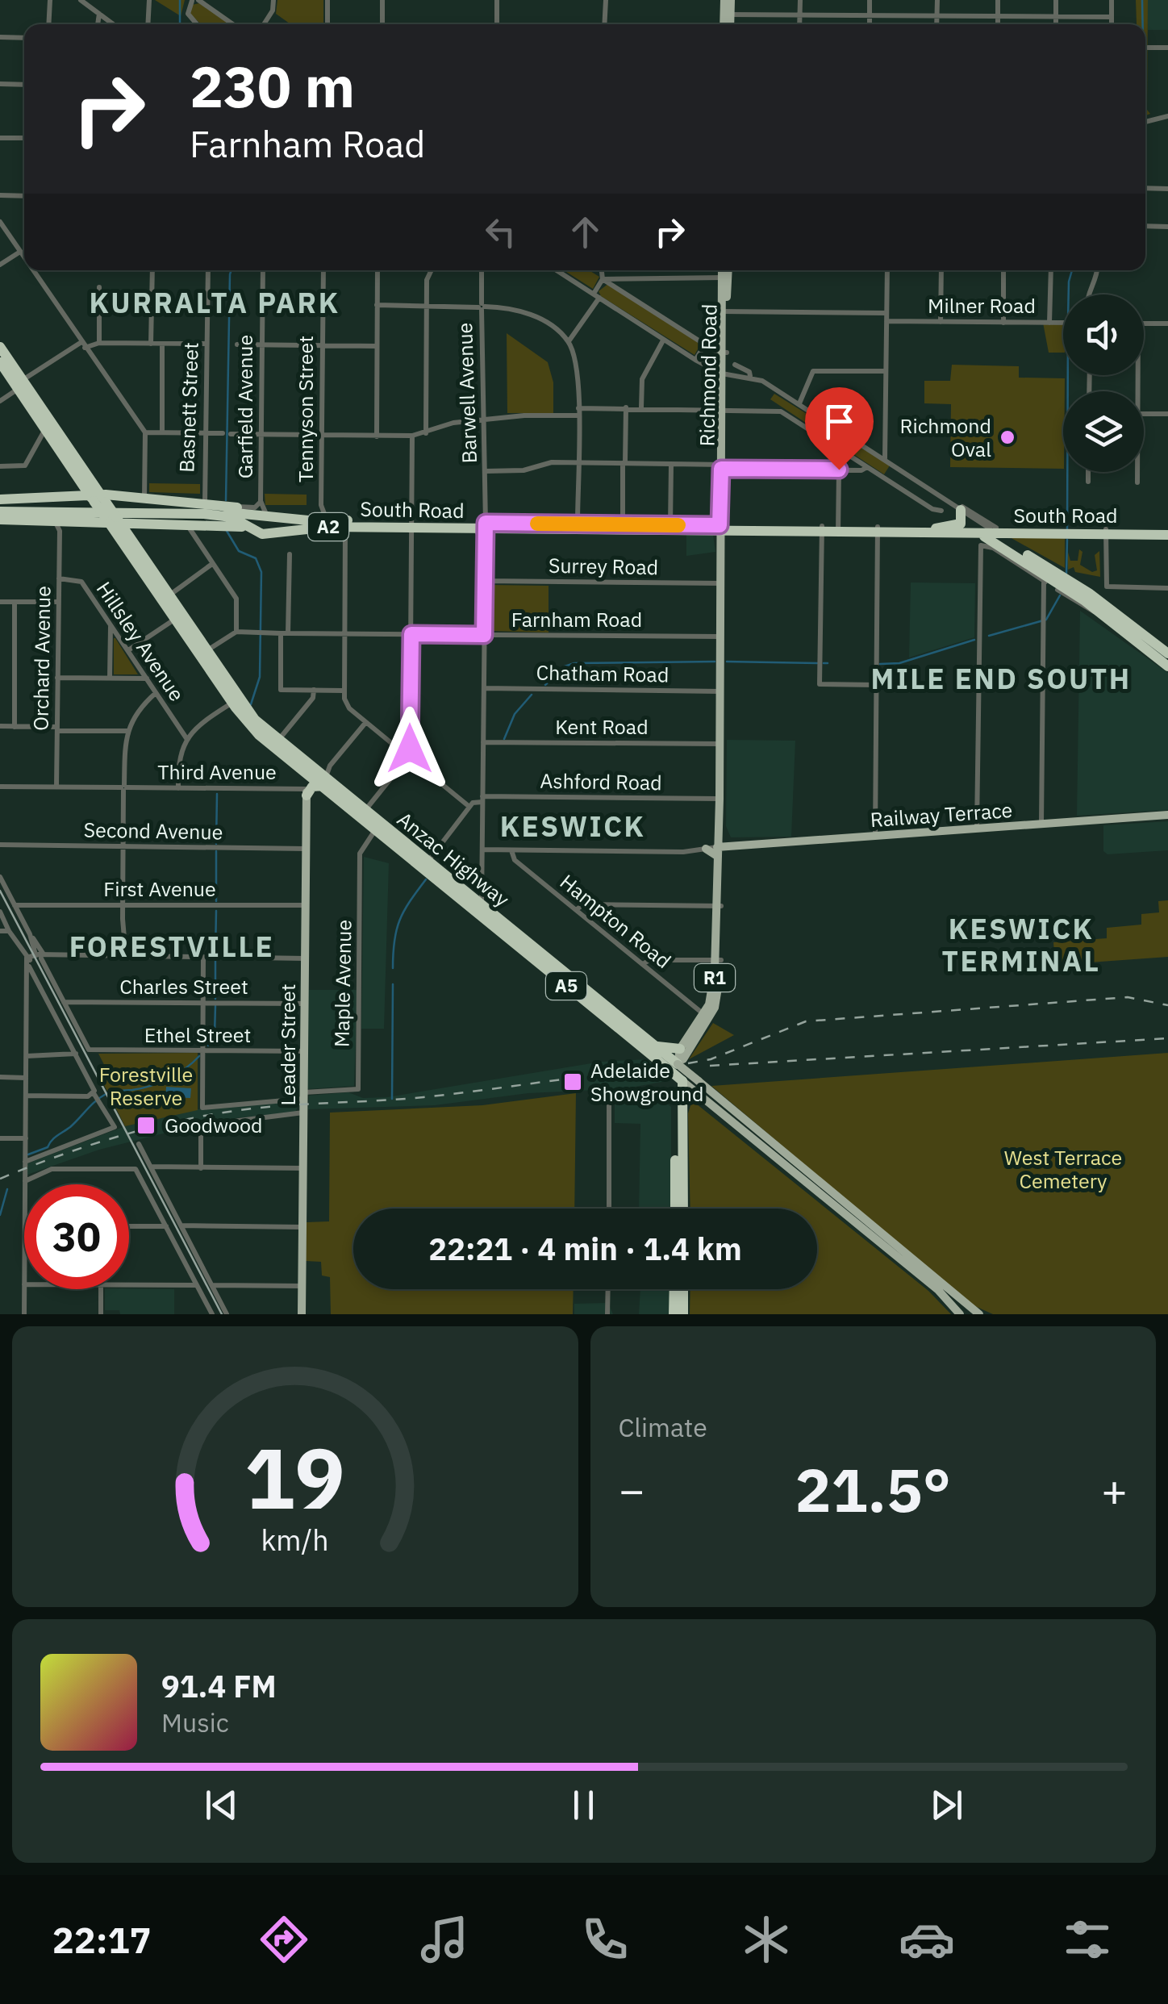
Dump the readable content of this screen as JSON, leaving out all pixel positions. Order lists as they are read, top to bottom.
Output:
{
  "streets": {
    "highway": [
      "South Road",
      "A2",
      "Anzac Highway",
      "R1",
      "A5"
    ],
    "main road": ["Richmond Road", "Railway Terrace", "Leader Street"],
    "street": [
      "Milner Road",
      "Barwell Avenue",
      "Garfield Avenue",
      "Basnett Street",
      "Tennyson Street",
      "Surrey Road",
      "Farnham Road",
      "Hillsley Avenue",
      "Orchard Avenue",
      "Chatham Road",
      "Kent Road",
      "Third Avenue",
      "Ashford Road",
      "Second Avenue",
      "First Avenue",
      "Hampton Road",
      "Maple Avenue",
      "Charles Street",
      "Ethel Street"
    ]
  },
  "crossings": [
    ["Richmond Road", "South Road"],
    ["Richmond Road", "Surrey Road"],
    ["Richmond Road", "Farnham Road"],
    ["Richmond Road", "Chatham Road"],
    ["Richmond Road", "Kent Road"],
    ["Richmond Road", "Ashford Road"],
    ["Richmond Road", "Railway Terrace"],
    ["Richmond Road", "Anzac Highway"],
    ["Richmond Road", "Hampton Road"],
    ["Richmond Road", "R1"],
    ["Barwell Avenue", "South Road"],
    ["Barwell Avenue", "Surrey Road"],
    ["Barwell Avenue", "Farnham Road"],
    ["Barwell Avenue", "Chatham Road"],
    ["Barwell Avenue", "Kent Road"],
    ["Barwell Avenue", "Ashford Road"],
    ["Barwell Avenue", "Anzac Highway"],
    ["Hillsley Avenue", "Orchard Avenue"],
    ["Orchard Avenue", "Third Avenue"],
    ["Third Avenue", "Leader Street"],
    ["Second Avenue", "Leader Street"],
    ["Anzac Highway", "R1"],
    ["Anzac Highway", "Maple Avenue"],
    ["Anzac Highway", "Leader Street"],
    ["First Avenue", "Leader Street"],
    ["Maple Avenue", "Leader Street"],
    ["Charles Street", "Ethel Street"],
    ["Charles Street", "Leader Street"],
    ["Ethel Street", "Leader Street"]
  ],
  "districts": [
    "KURRALTA PARK",
    "MILE END SOUTH",
    "KESWICK",
    "KESWICK TERMINAL",
    "FORESTVILLE"
  ],
  "parks": ["Forestville Reserve", "West Terrace Cemetery"],
  "places": {
    "other": ["Richmond Oval"],
    "transit": ["Adelaide Showground", "Goodwood"]
  },
  "page": {
    "turn": ["230 m", "Farnham Road"],
    "limit": "30",
    "trip": "22:21 · 4 min · 1.4 km",
    "tile": "Climate",
    "heat": ["−", "21.5°", "+"],
    "song": ["91.4 FM", "Music"],
    "tabs": "22:17",
    "gauge": ["19", "km/h"]
  }
}
